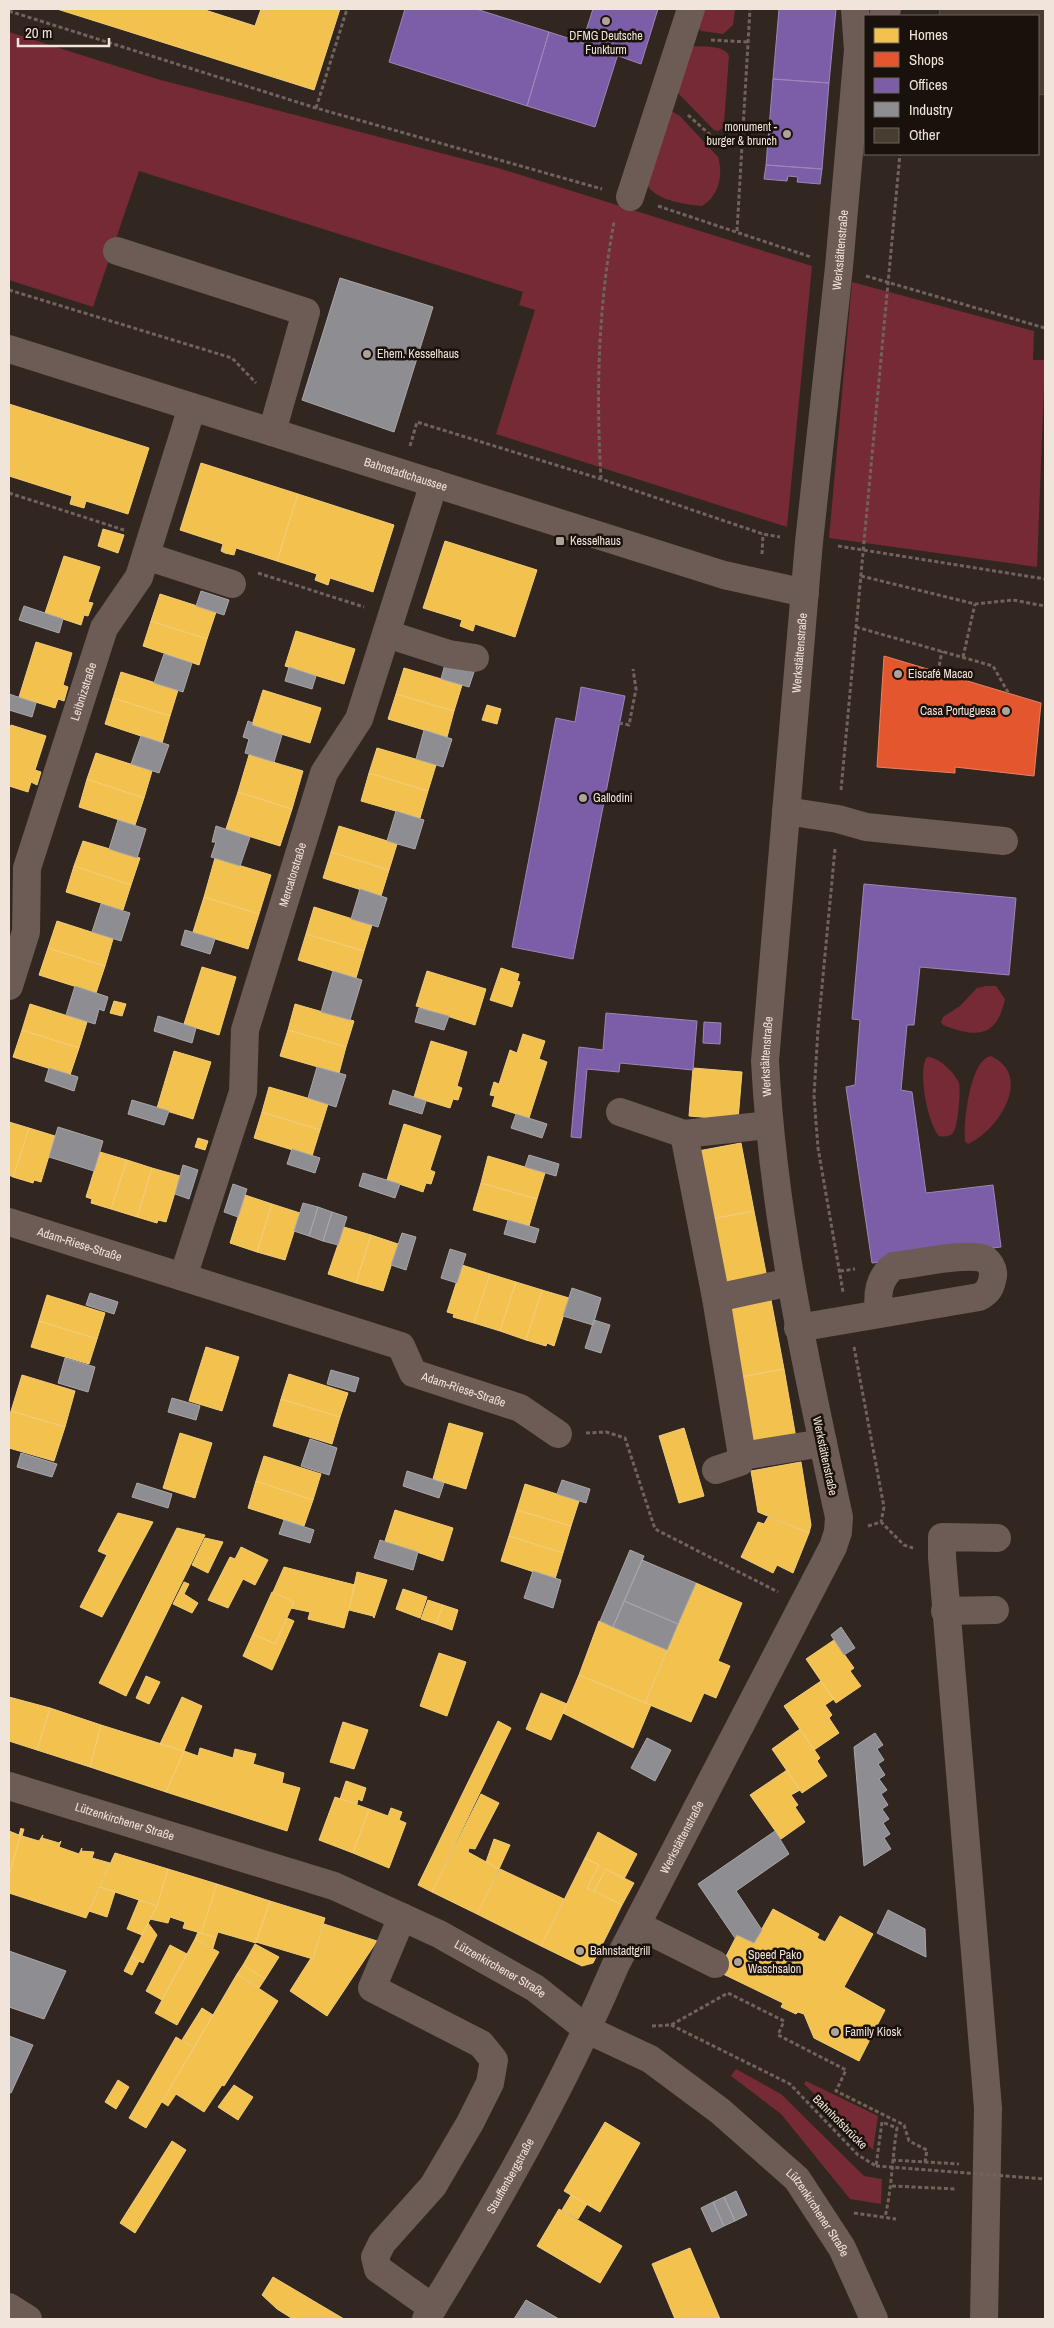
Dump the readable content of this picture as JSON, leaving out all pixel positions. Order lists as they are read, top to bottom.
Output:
{
  "streets": {
    "street": [
      "Werkstättenstraße",
      "Bahnstadtchaussee",
      "Leibnizstraße",
      "Mercatorstraße",
      "Adam-Riese-Straße",
      "Lützenkirchener Straße",
      "Stauffenbergstraße"
    ],
    "path": ["Bahnhofsbrücke"]
  },
  "crossings": [
    ["Werkstättenstraße", "Bahnstadtchaussee"],
    ["Werkstättenstraße", "Lützenkirchener Straße"],
    ["Werkstättenstraße", "Stauffenbergstraße"],
    ["Bahnstadtchaussee", "Leibnizstraße"],
    ["Bahnstadtchaussee", "Mercatorstraße"],
    ["Mercatorstraße", "Adam-Riese-Straße"],
    ["Lützenkirchener Straße", "Stauffenbergstraße"]
  ],
  "places": {
    "other": [
      "DFMG Deutsche Funkturm",
      "monument - burger & brunch",
      "Ehem. Kesselhaus",
      "Eiscafé Macao",
      "Casa Portuguesa",
      "Gallodini",
      "Bahnstadtgrill",
      "Speed Pako Waschsalon",
      "Family Kiosk"
    ],
    "transit": ["Kesselhaus"]
  },
  "legend": [
    "Homes",
    "Shops",
    "Offices",
    "Industry",
    "Other"
  ],
  "scale_bar": "20 m"
}
